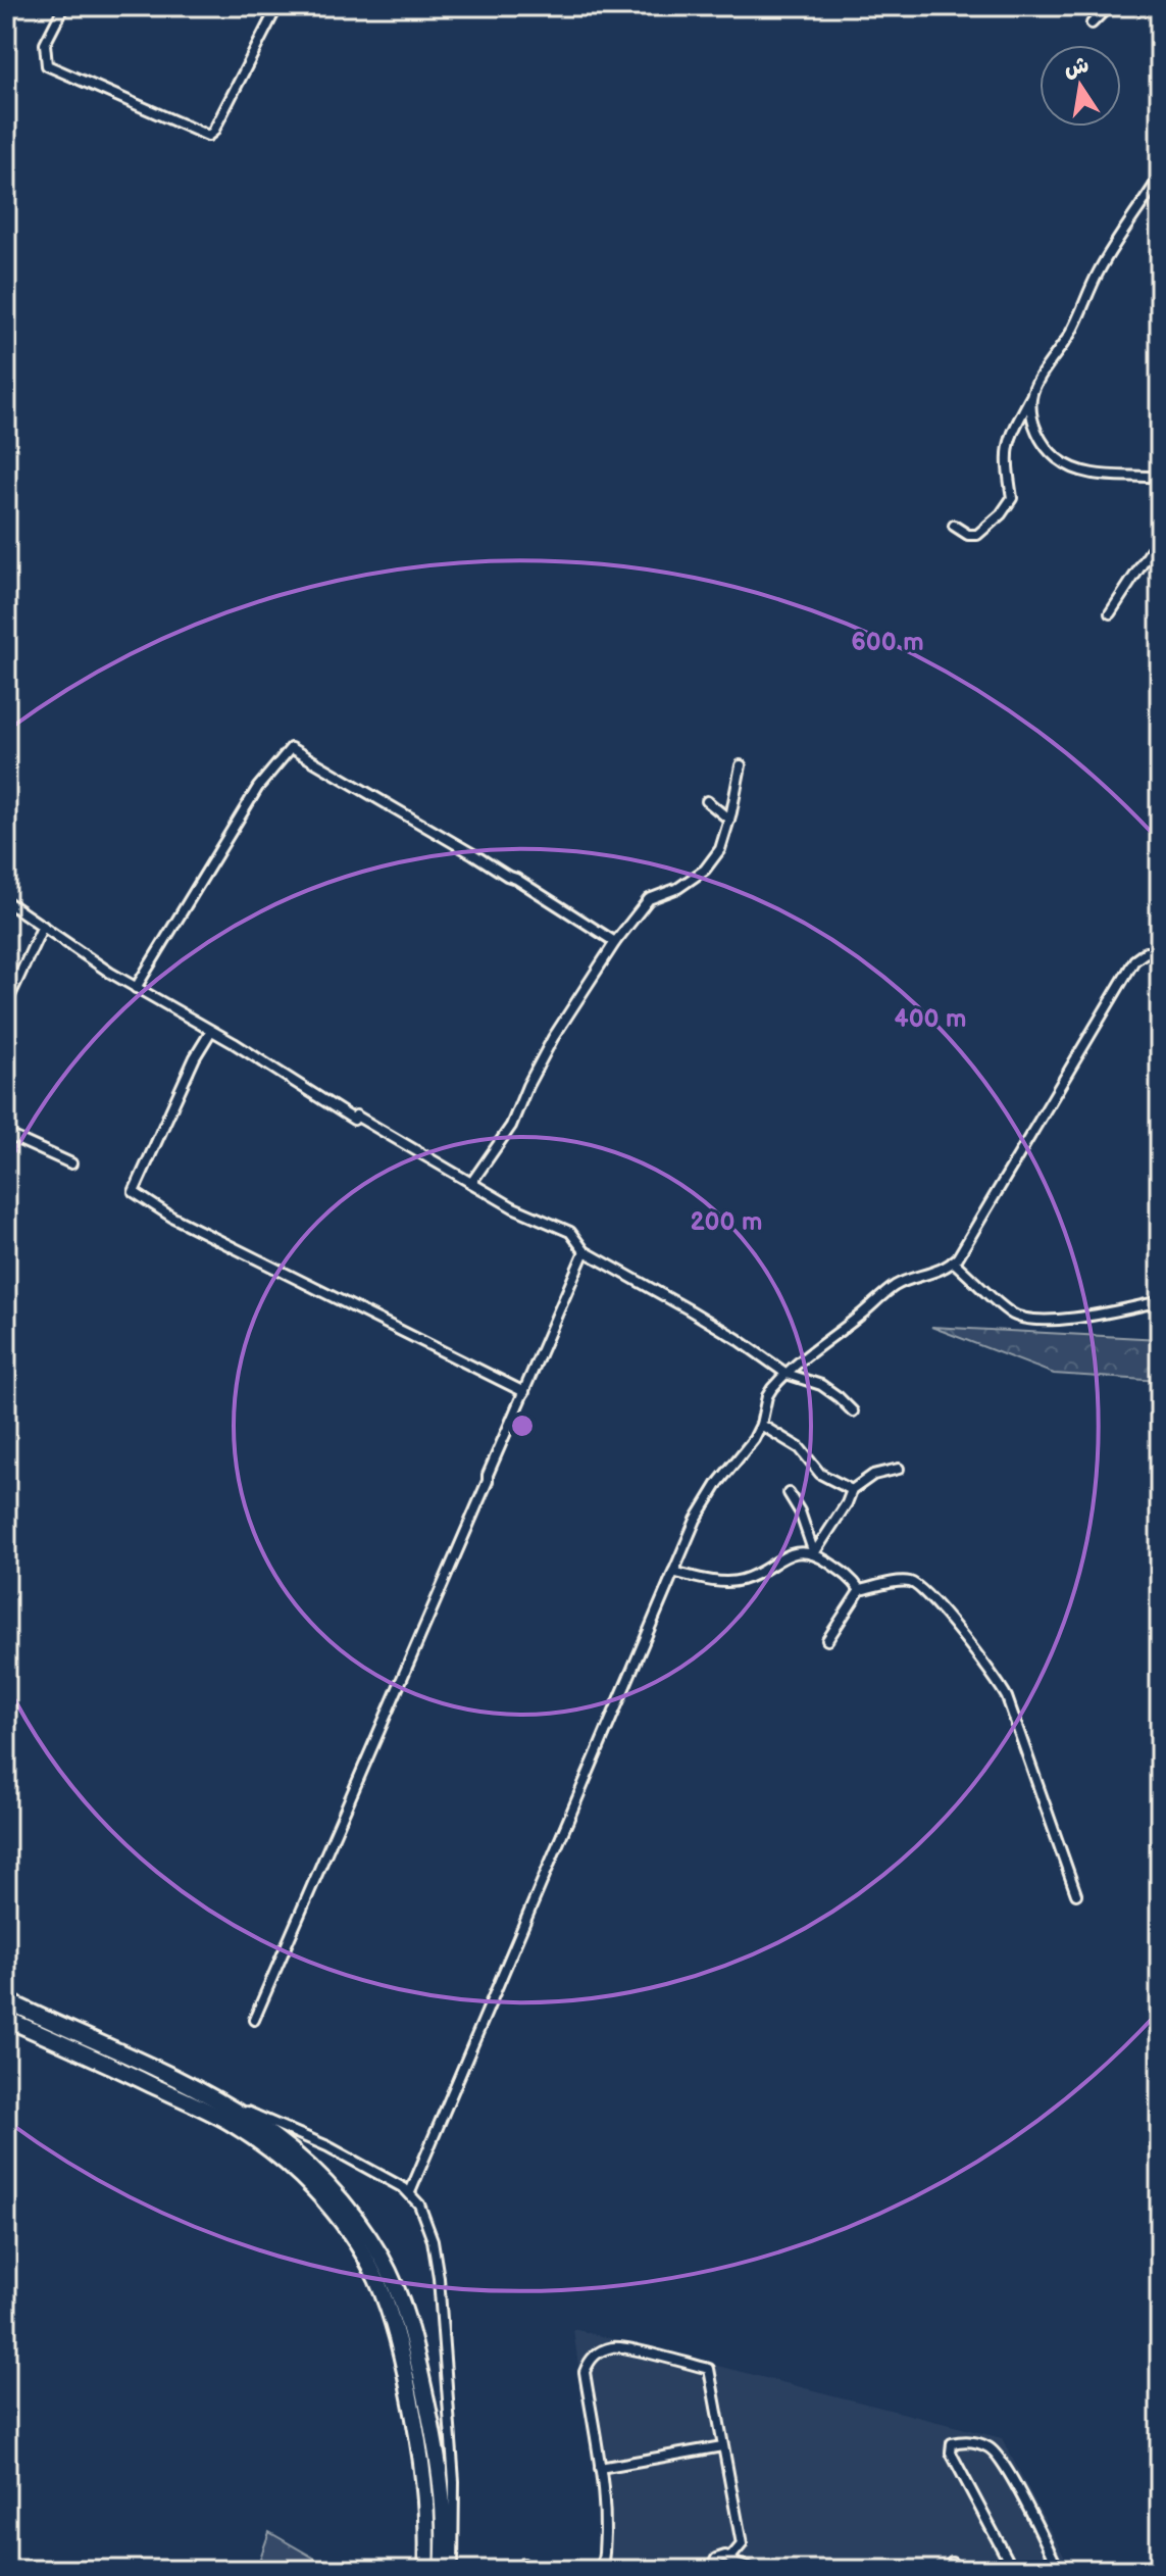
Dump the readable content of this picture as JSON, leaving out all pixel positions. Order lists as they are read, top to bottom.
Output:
{
  "north": "top",
  "rings": ["600 m", "400 m", "200 m"]
}
